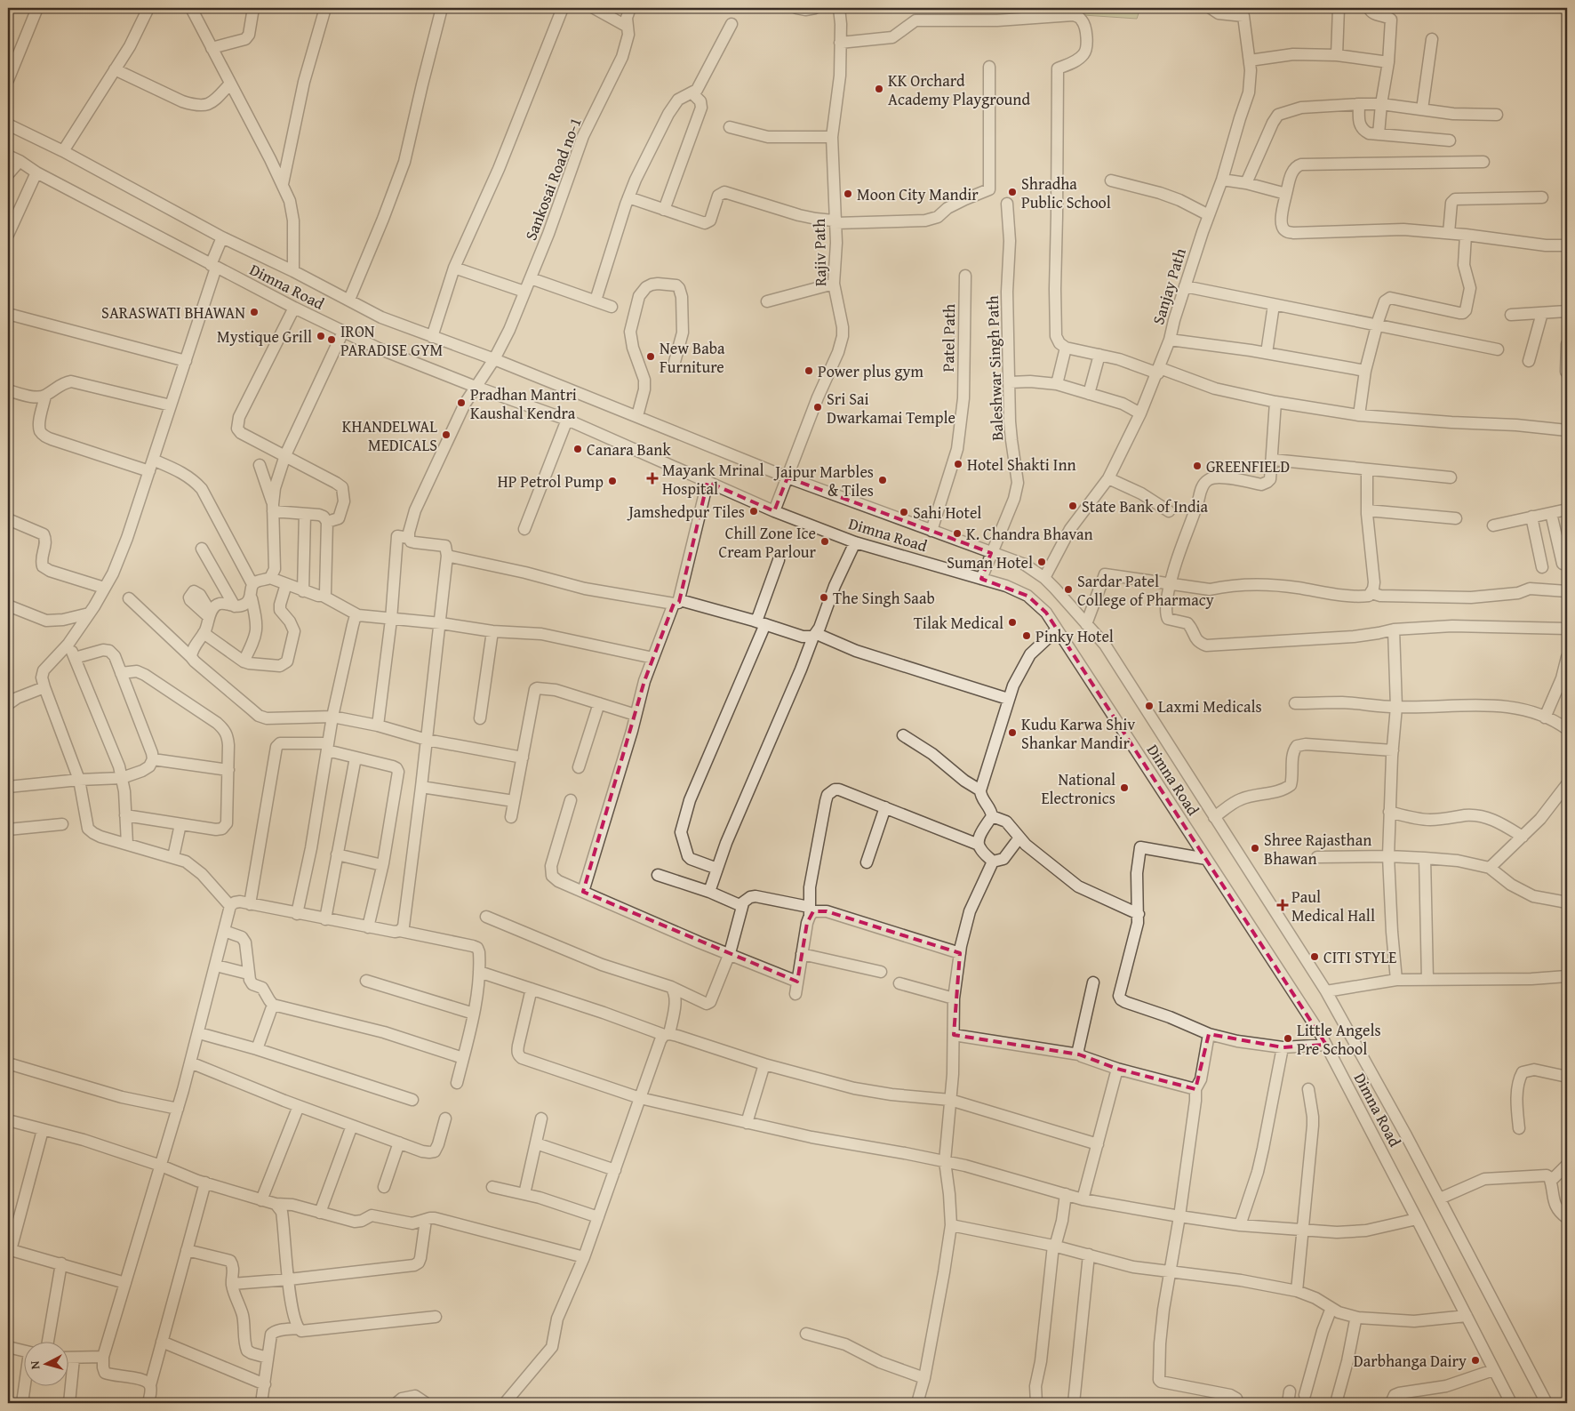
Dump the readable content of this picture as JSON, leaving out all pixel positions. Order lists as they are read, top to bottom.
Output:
{
  "streets": {
    "street": [
      "Sankosai Road no-1",
      "Rajiv Path",
      "Dimna Road",
      "Sanjay Path",
      "Patel Path",
      "Baleshwar Singh Path"
    ]
  },
  "crossings": [
    ["Sankosai Road no-1", "Dimna Road"],
    ["Rajiv Path", "Dimna Road"],
    ["Dimna Road", "Baleshwar Singh Path"]
  ],
  "places": {
    "other": [
      "KK Orchard Academy Playground",
      "Shradha Public School",
      "Moon City Mandir",
      "SARASWATI BHAWAN",
      "Mystique Grill",
      "IRON PARADISE GYM",
      "New Baba Furniture",
      "Power plus gym",
      "Pradhan Mantri Kaushal Kendra",
      "Sri Sai Dwarkamai Temple",
      "KHANDELWAL MEDICALS",
      "Canara Bank",
      "Hotel Shakti Inn",
      "GREENFIELD",
      "Jaipur Marbles & Tiles",
      "HP Petrol Pump",
      "State Bank of India",
      "Jamshedpur Tiles",
      "Sahi Hotel",
      "K. Chandra Bhavan",
      "Chill Zone Ice Cream Parlour",
      "Suman Hotel",
      "Sardar Patel College of Pharmacy",
      "The Singh Saab",
      "Tilak Medical",
      "Pinky Hotel",
      "Laxmi Medicals",
      "Kudu Karwa Shiv Shankar Mandir",
      "National Electronics",
      "Shree Rajasthan Bhawan",
      "CITI STYLE",
      "Little Angels Pre School",
      "Darbhanga Dairy"
    ],
    "health": ["Mayank Mrinal Hospital", "Paul Medical Hall"]
  },
  "north": "left"
}
